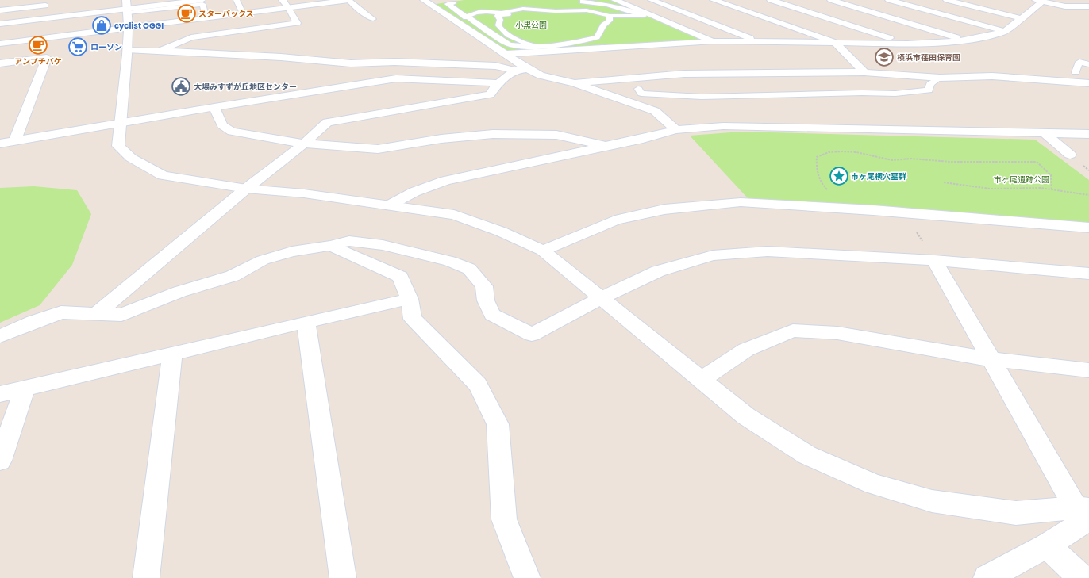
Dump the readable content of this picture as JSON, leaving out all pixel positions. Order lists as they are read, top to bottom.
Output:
{
  "parks": ["小黒公園", "市ヶ尾遺跡公園"],
  "places": {
    "cafe": ["スターバックス", "アンプチパケ"],
    "shop": ["cyclist OGGI"],
    "supermarket": ["ローソン"],
    "school or university": ["横浜市荏田保育園"],
    "public building": ["大場みすずが丘地区センター"],
    "place": ["市ヶ尾横穴墓群"]
  }
}
